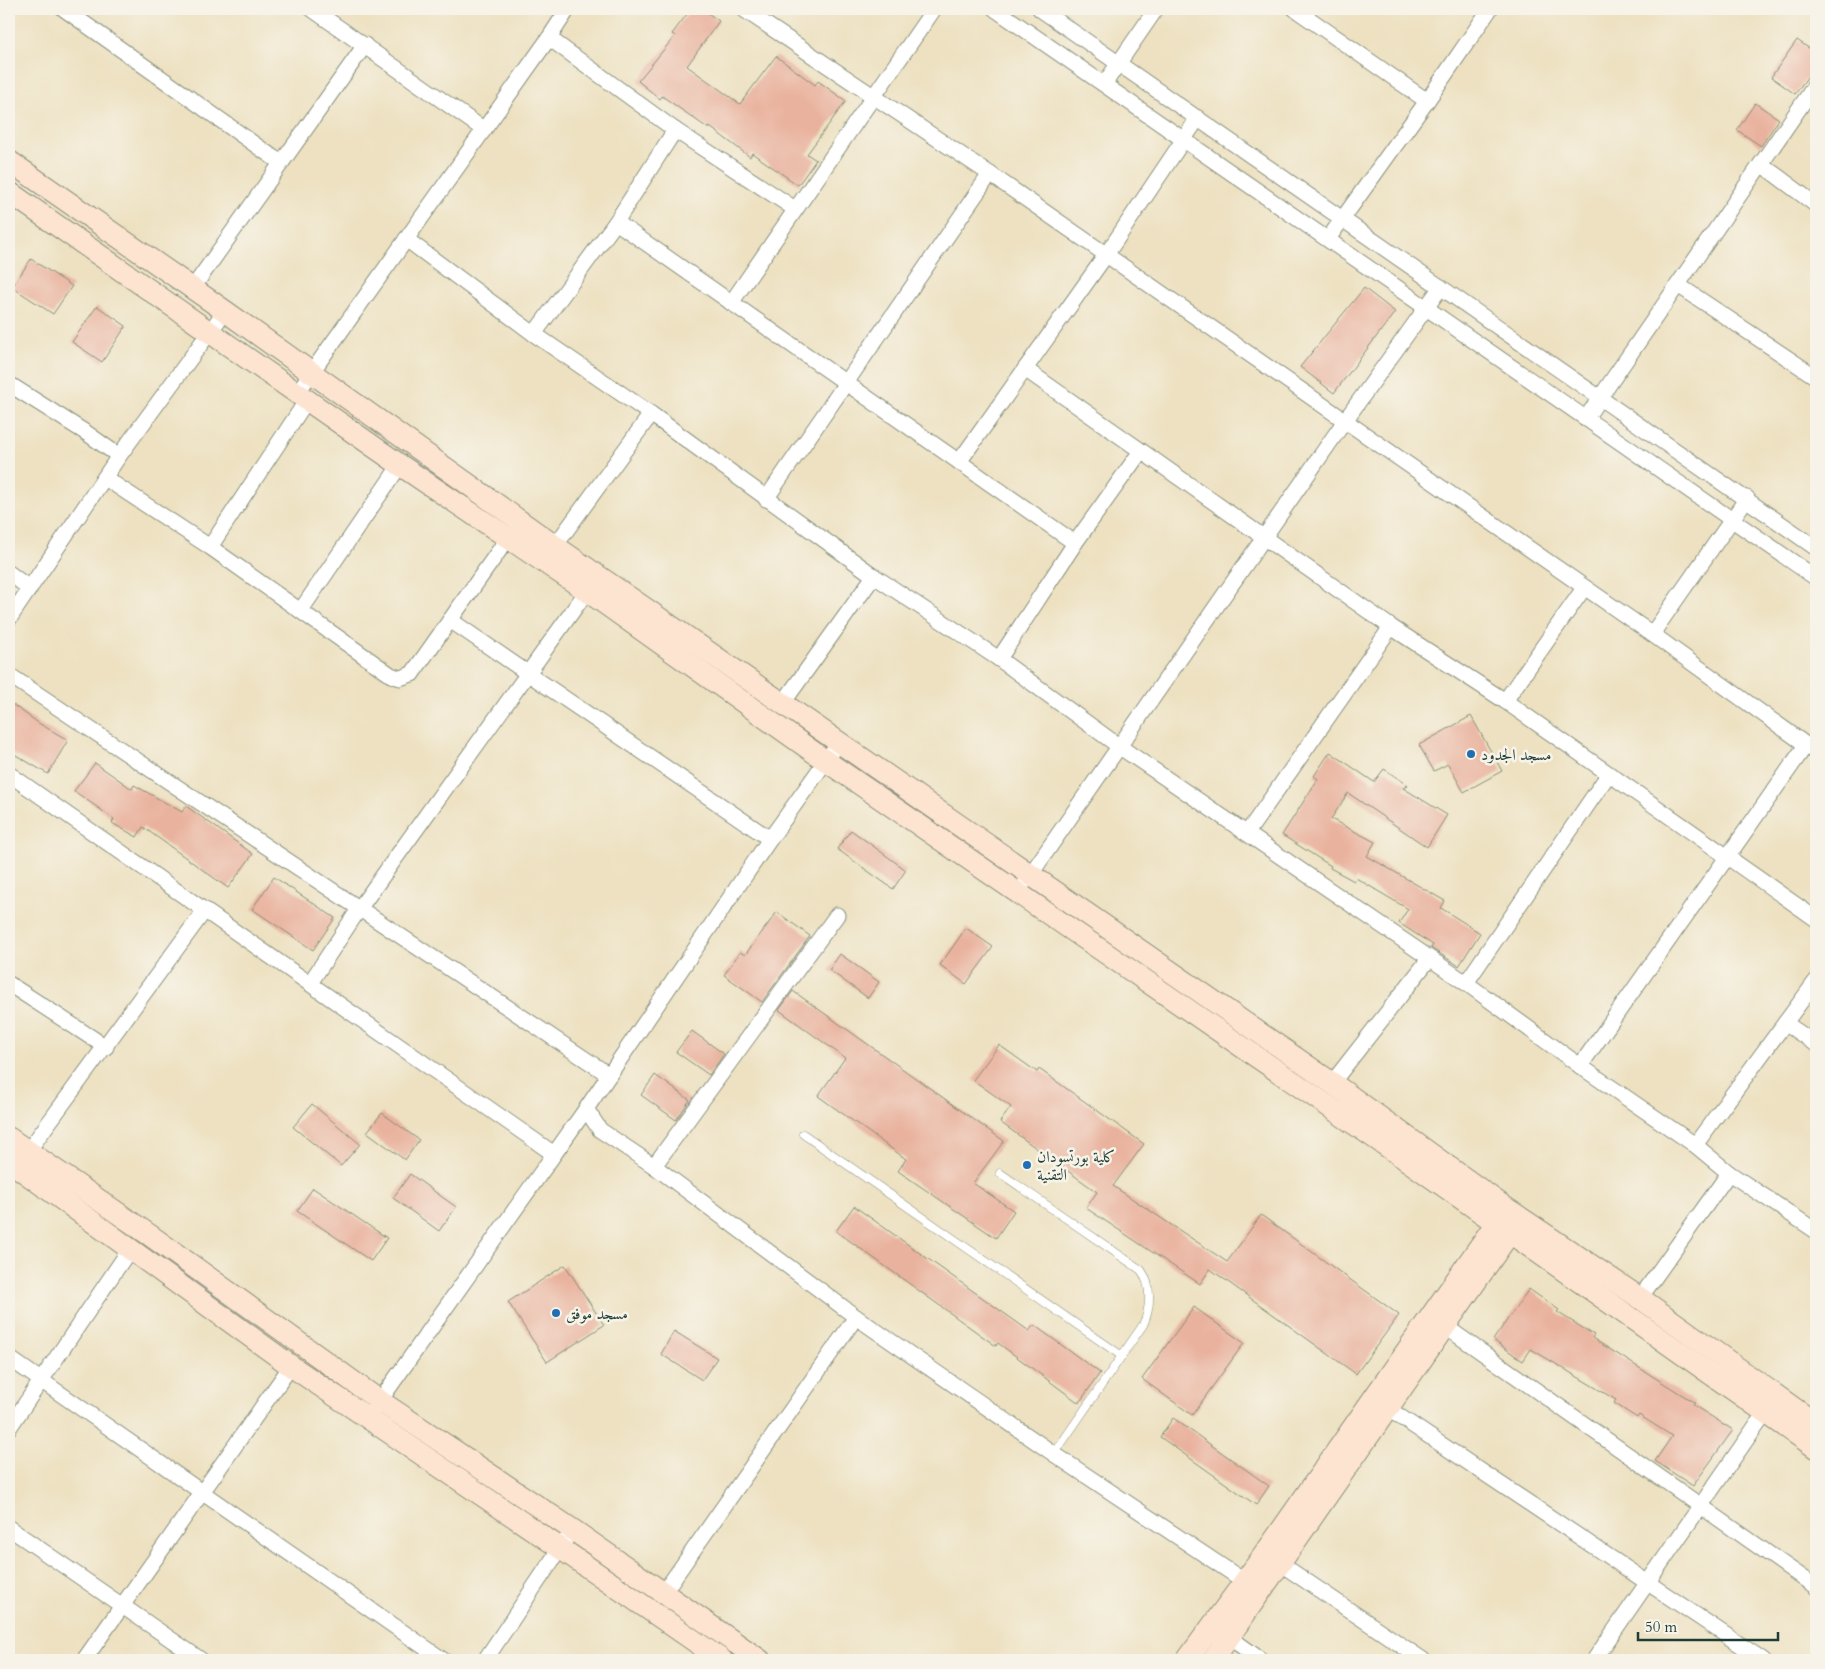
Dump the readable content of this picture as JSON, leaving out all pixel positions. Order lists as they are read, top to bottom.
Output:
{
  "places": ["مسجد الجدود", "كلية بورتسودان التقنية", "مسجد موفق"],
  "scale_bar": "50 m"
}
